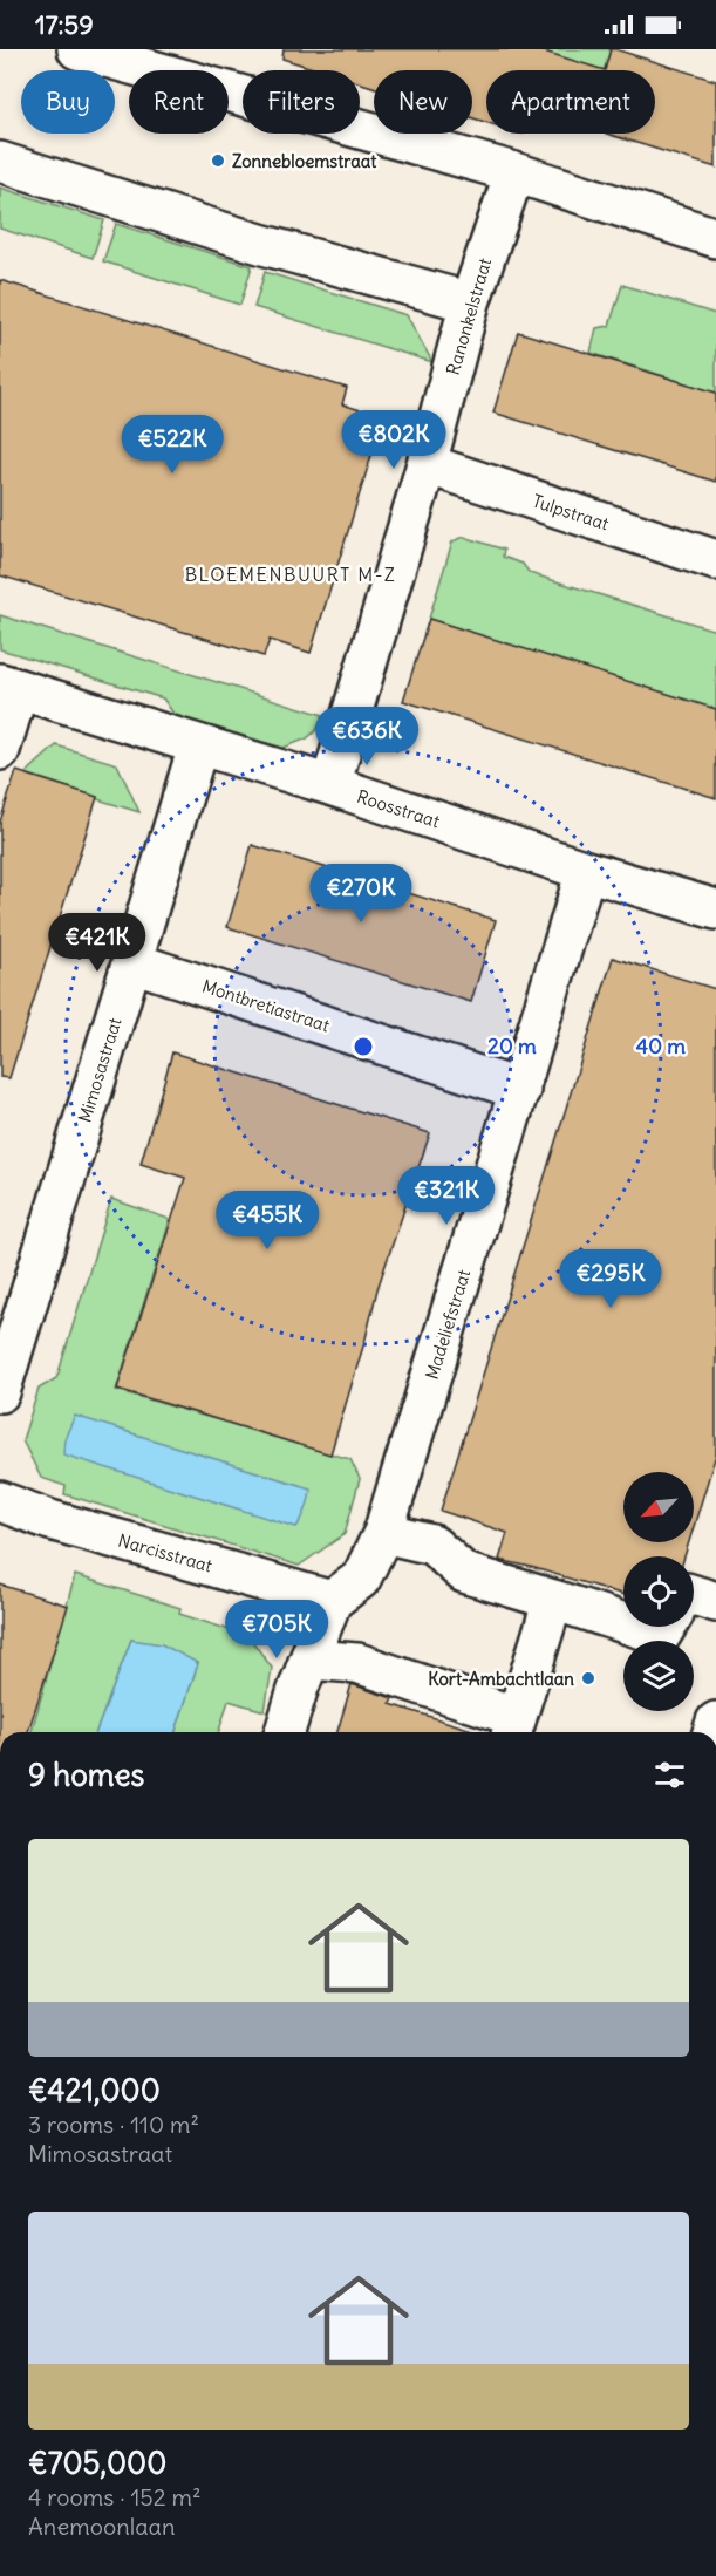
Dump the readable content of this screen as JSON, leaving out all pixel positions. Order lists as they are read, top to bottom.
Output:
{
  "streets": {
    "street": [
      "Ranonkelstraat",
      "Tulpstraat",
      "Roosstraat",
      "Montbretiastraat",
      "Mimosastraat",
      "Madeliefstraat",
      "Narcisstraat"
    ]
  },
  "crossings": [
    ["Ranonkelstraat", "Tulpstraat"],
    ["Ranonkelstraat", "Roosstraat"],
    ["Roosstraat", "Mimosastraat"],
    ["Roosstraat", "Madeliefstraat"],
    ["Montbretiastraat", "Mimosastraat"],
    ["Montbretiastraat", "Madeliefstraat"],
    ["Madeliefstraat", "Narcisstraat"]
  ],
  "districts": ["BLOEMENBUURT M-Z"],
  "places": ["Zonnebloemstraat", "Kort-Ambachtlaan"],
  "north": "bottom left",
  "page": {
    "status": "17:59",
    "chip": [
      "Buy",
      "Rent",
      "Filters",
      "New",
      "Apartment"
    ],
    "price": [
      "€802K",
      "€522K",
      "€636K",
      "€270K",
      "€421K",
      "€321K",
      "€455K",
      "€295K",
      "€705K"
    ],
    "heading": "9 homes",
    "list": [
      {
        "name": "€421,000",
        "note": "3 rooms · 110 m² · Mimosastraat"
      },
      {
        "name": "€705,000",
        "note": "4 rooms · 152 m² · Anemoonlaan"
      }
    ]
  },
  "rings": ["20 m", "40 m"]
}
